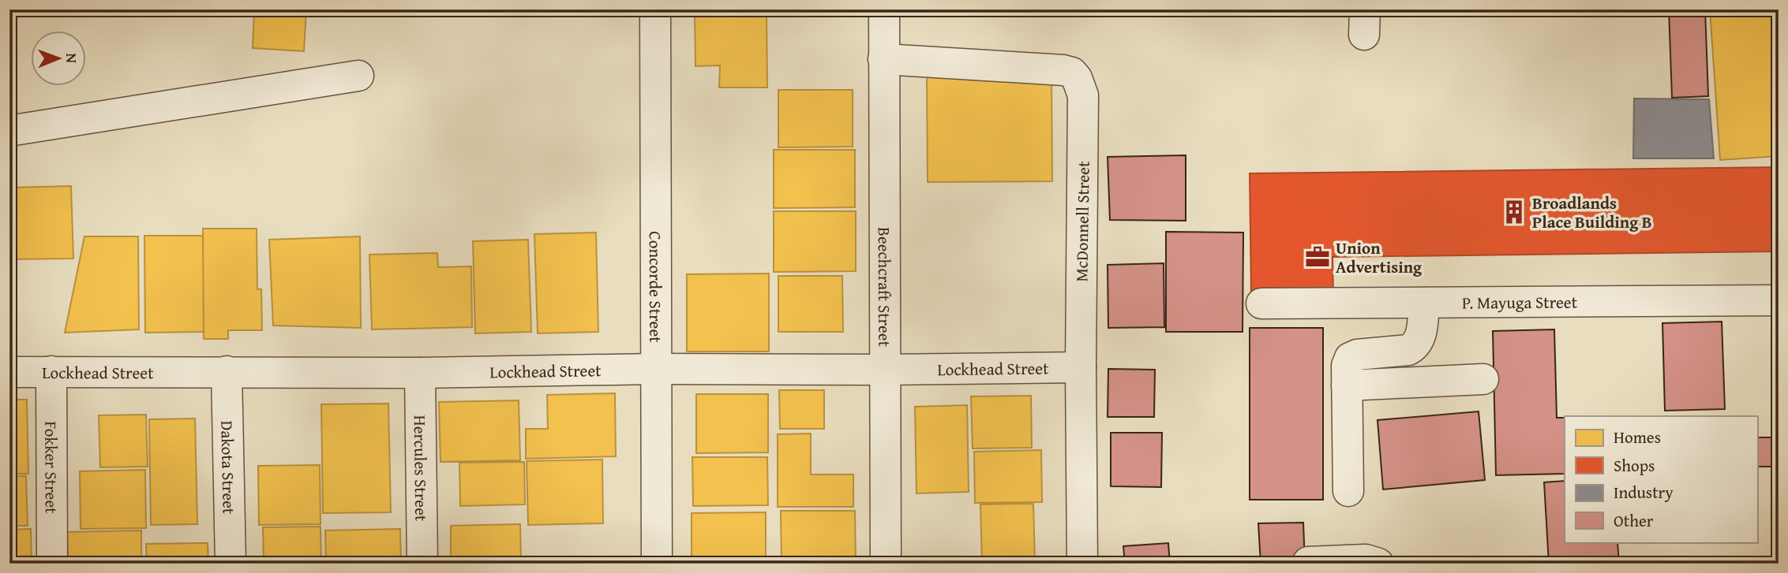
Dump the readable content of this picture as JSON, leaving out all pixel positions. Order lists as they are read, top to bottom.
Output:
{
  "streets": {
    "street": [
      "McDonnell Street",
      "Beechcraft Street",
      "Concorde Street",
      "P. Mayuga Street",
      "Lockhead Street",
      "Fokker Street",
      "Dakota Street",
      "Hercules Street"
    ]
  },
  "crossings": [
    ["McDonnell Street", "Beechcraft Street"],
    ["McDonnell Street", "Lockhead Street"],
    ["Beechcraft Street", "Lockhead Street"],
    ["Concorde Street", "Lockhead Street"],
    ["Lockhead Street", "Fokker Street"],
    ["Lockhead Street", "Dakota Street"],
    ["Lockhead Street", "Hercules Street"]
  ],
  "places": {
    "building": ["Broadlands Place Building B"],
    "office": ["Union Advertising"]
  },
  "legend": [
    "Homes",
    "Shops",
    "Industry",
    "Other"
  ],
  "north": "right"
}
